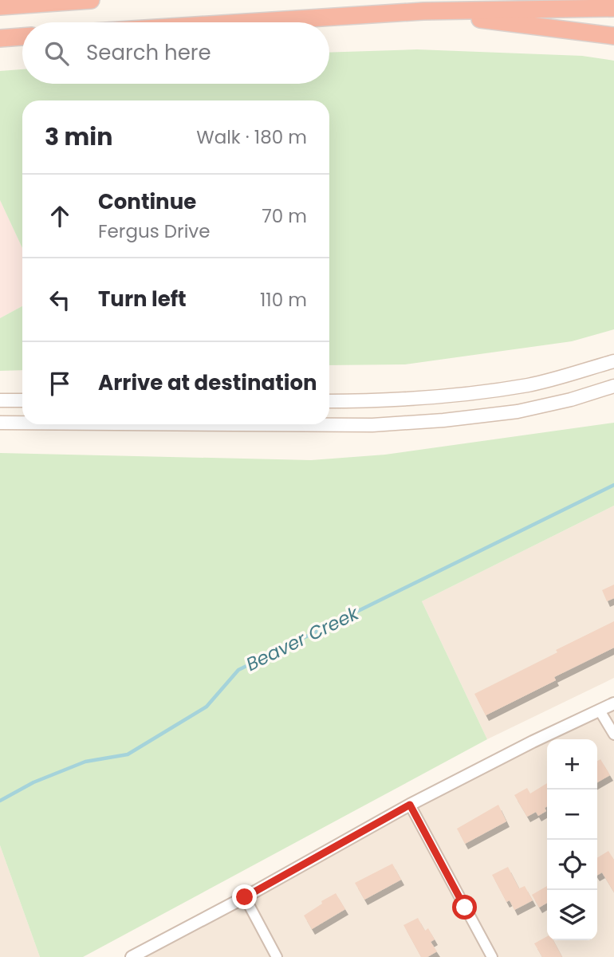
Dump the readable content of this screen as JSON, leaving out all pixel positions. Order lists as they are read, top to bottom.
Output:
{
  "water": ["Beaver Creek"],
  "page": {
    "search": "Search here",
    "heading": ["3 min", "Walk · 180 m"],
    "list": [
      ["Continue", "Fergus Drive", "70 m"],
      ["Turn left", "110 m"],
      "Arrive at destination"
    ],
    "map_buttons": ["+", "−"]
  }
}
